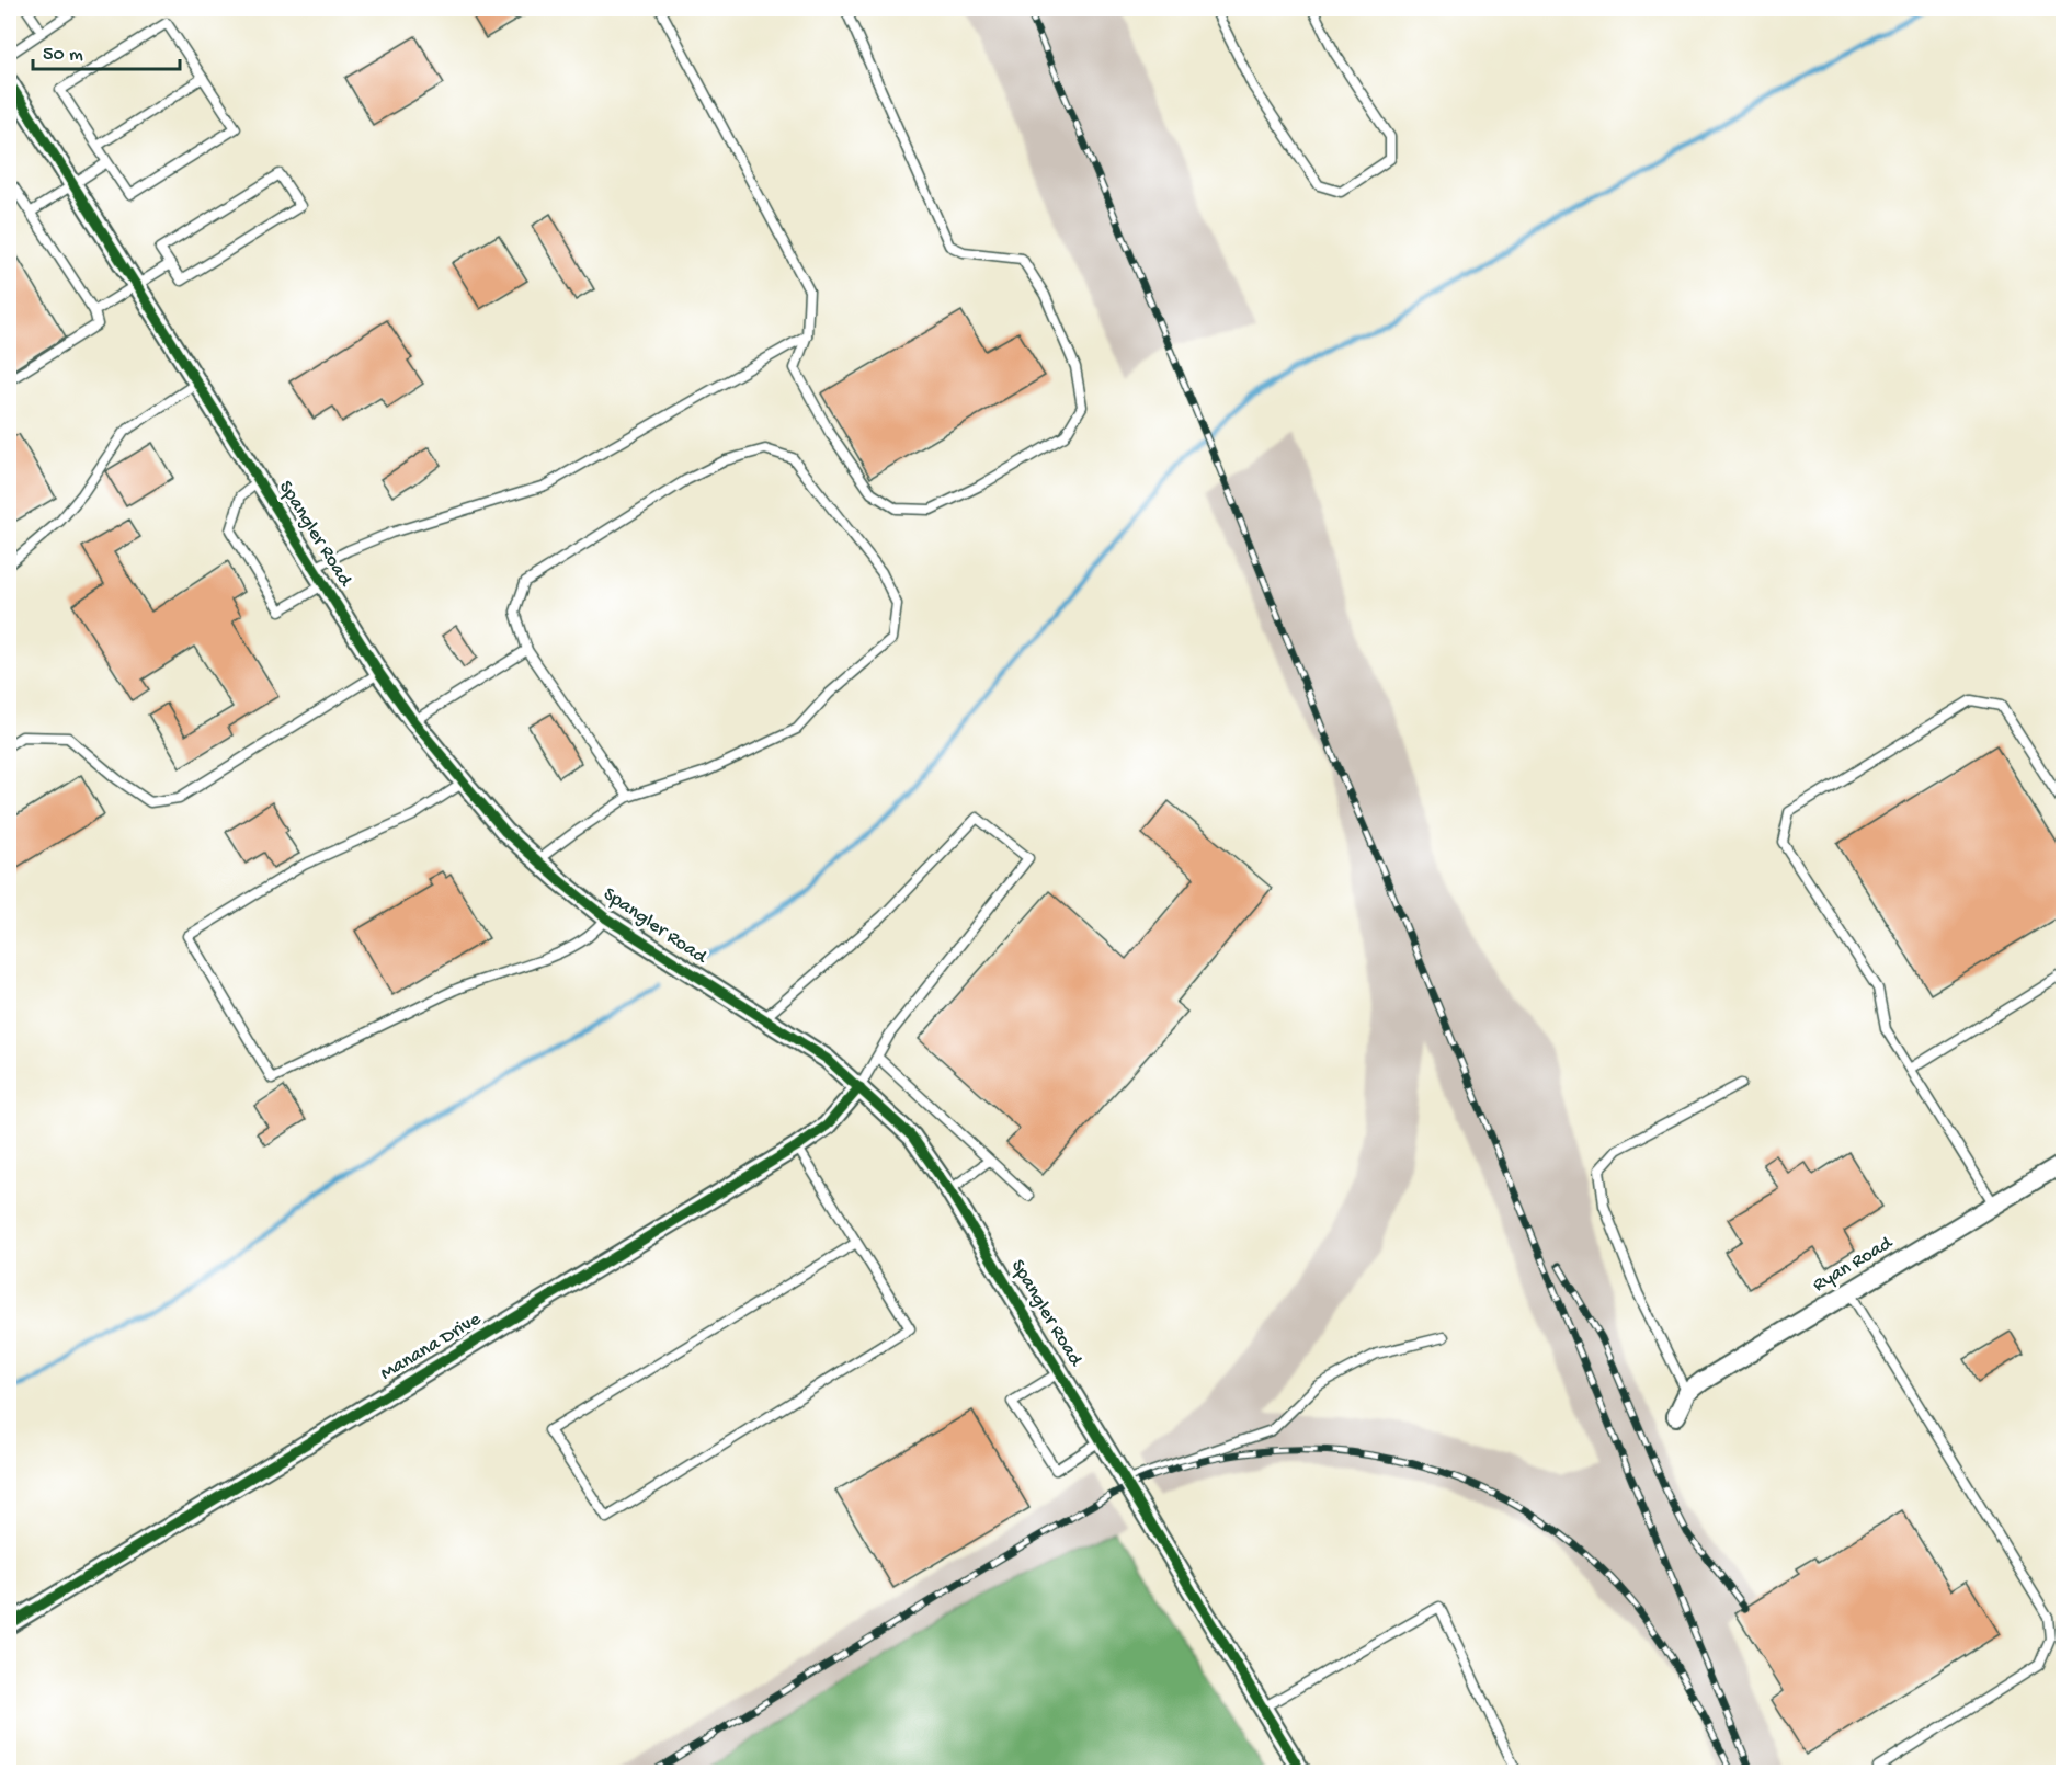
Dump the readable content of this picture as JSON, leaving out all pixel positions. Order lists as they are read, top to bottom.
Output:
{
  "streets": {
    "street": ["Spangler Road", "Ryan Road", "Manana Drive"]
  },
  "crossings": [
    ["Spangler Road", "Manana Drive"]
  ],
  "scale_bar": "50 m"
}
